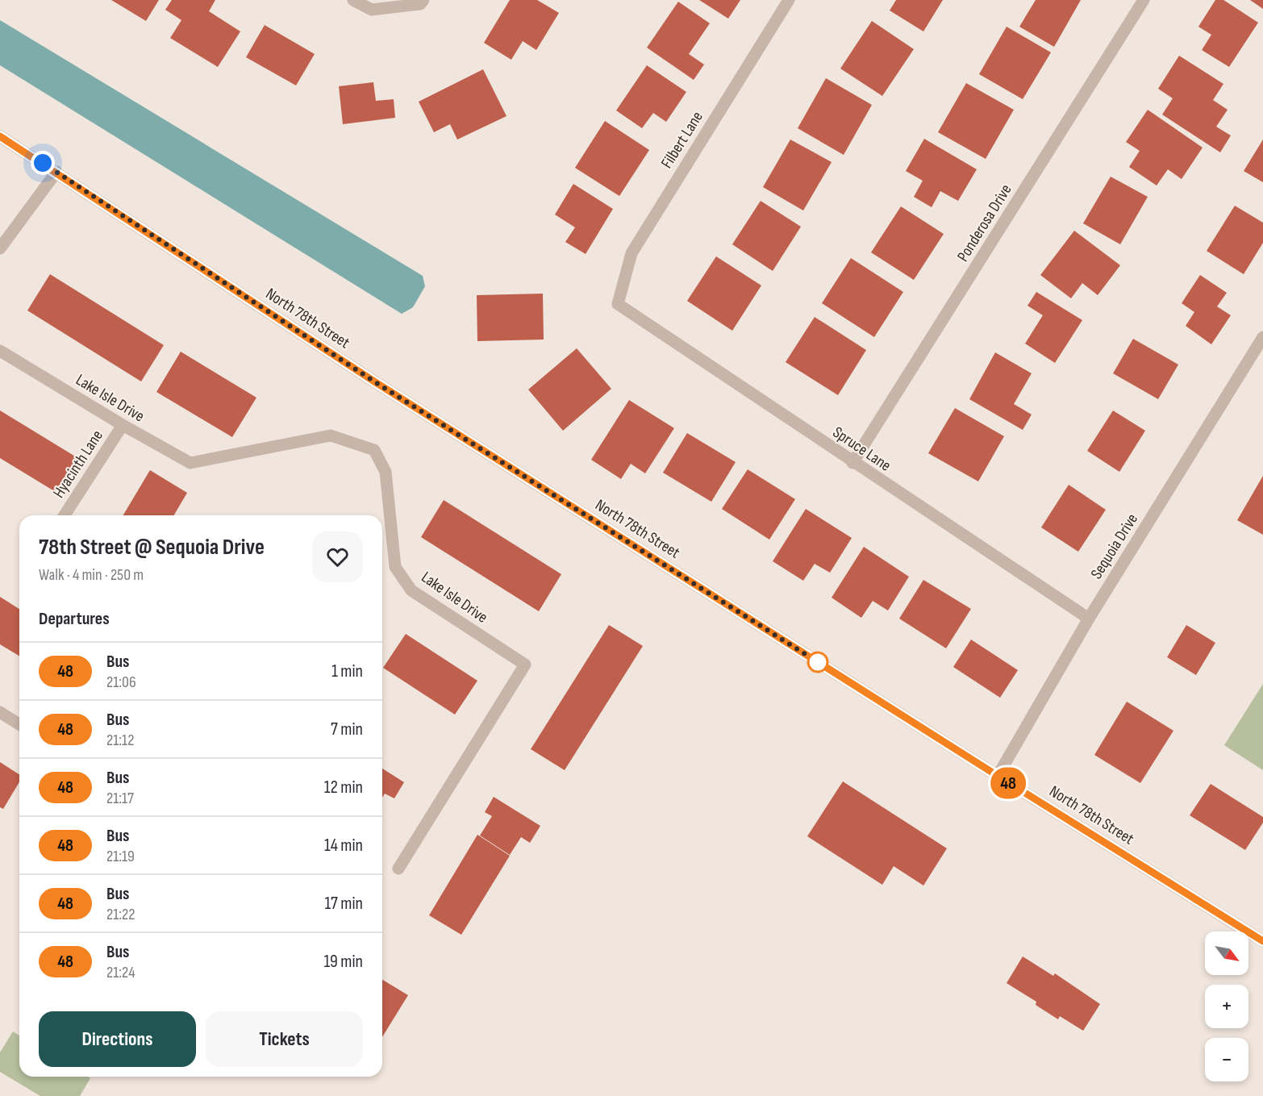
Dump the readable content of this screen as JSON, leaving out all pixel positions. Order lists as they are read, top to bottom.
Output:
{
  "streets": {
    "street": [
      "Filbert Lane",
      "Ponderosa Drive",
      "North 78th Street",
      "Lake Isle Drive",
      "Spruce Lane",
      "Hyacinth Lane",
      "Sequoia Drive"
    ]
  },
  "crossings": [
    ["Filbert Lane", "Spruce Lane"],
    ["Ponderosa Drive", "Spruce Lane"],
    ["North 78th Street", "Sequoia Drive"],
    ["Lake Isle Drive", "Hyacinth Lane"],
    ["Spruce Lane", "Sequoia Drive"]
  ],
  "lines": ["bus line 48"],
  "north": "bottom right",
  "page": {
    "on_map": "48",
    "heading": [
      ["78th Street @ Sequoia Drive", "Walk · 4 min · 250 m"],
      "Departures"
    ],
    "list": [
      {
        "mark": "48",
        "name": "Bus",
        "note": "21:06",
        "value": "1 min"
      },
      {
        "mark": "48",
        "name": "Bus",
        "note": "21:12",
        "value": "7 min"
      },
      {
        "mark": "48",
        "name": "Bus",
        "note": "21:17",
        "value": "12 min"
      },
      {
        "mark": "48",
        "name": "Bus",
        "note": "21:19",
        "value": "14 min"
      },
      {
        "mark": "48",
        "name": "Bus",
        "note": "21:22",
        "value": "17 min"
      },
      {
        "mark": "48",
        "name": "Bus",
        "note": "21:24",
        "value": "19 min"
      }
    ],
    "map_buttons": ["+", "−"],
    "buttons": ["Directions", "Tickets"]
  }
}
